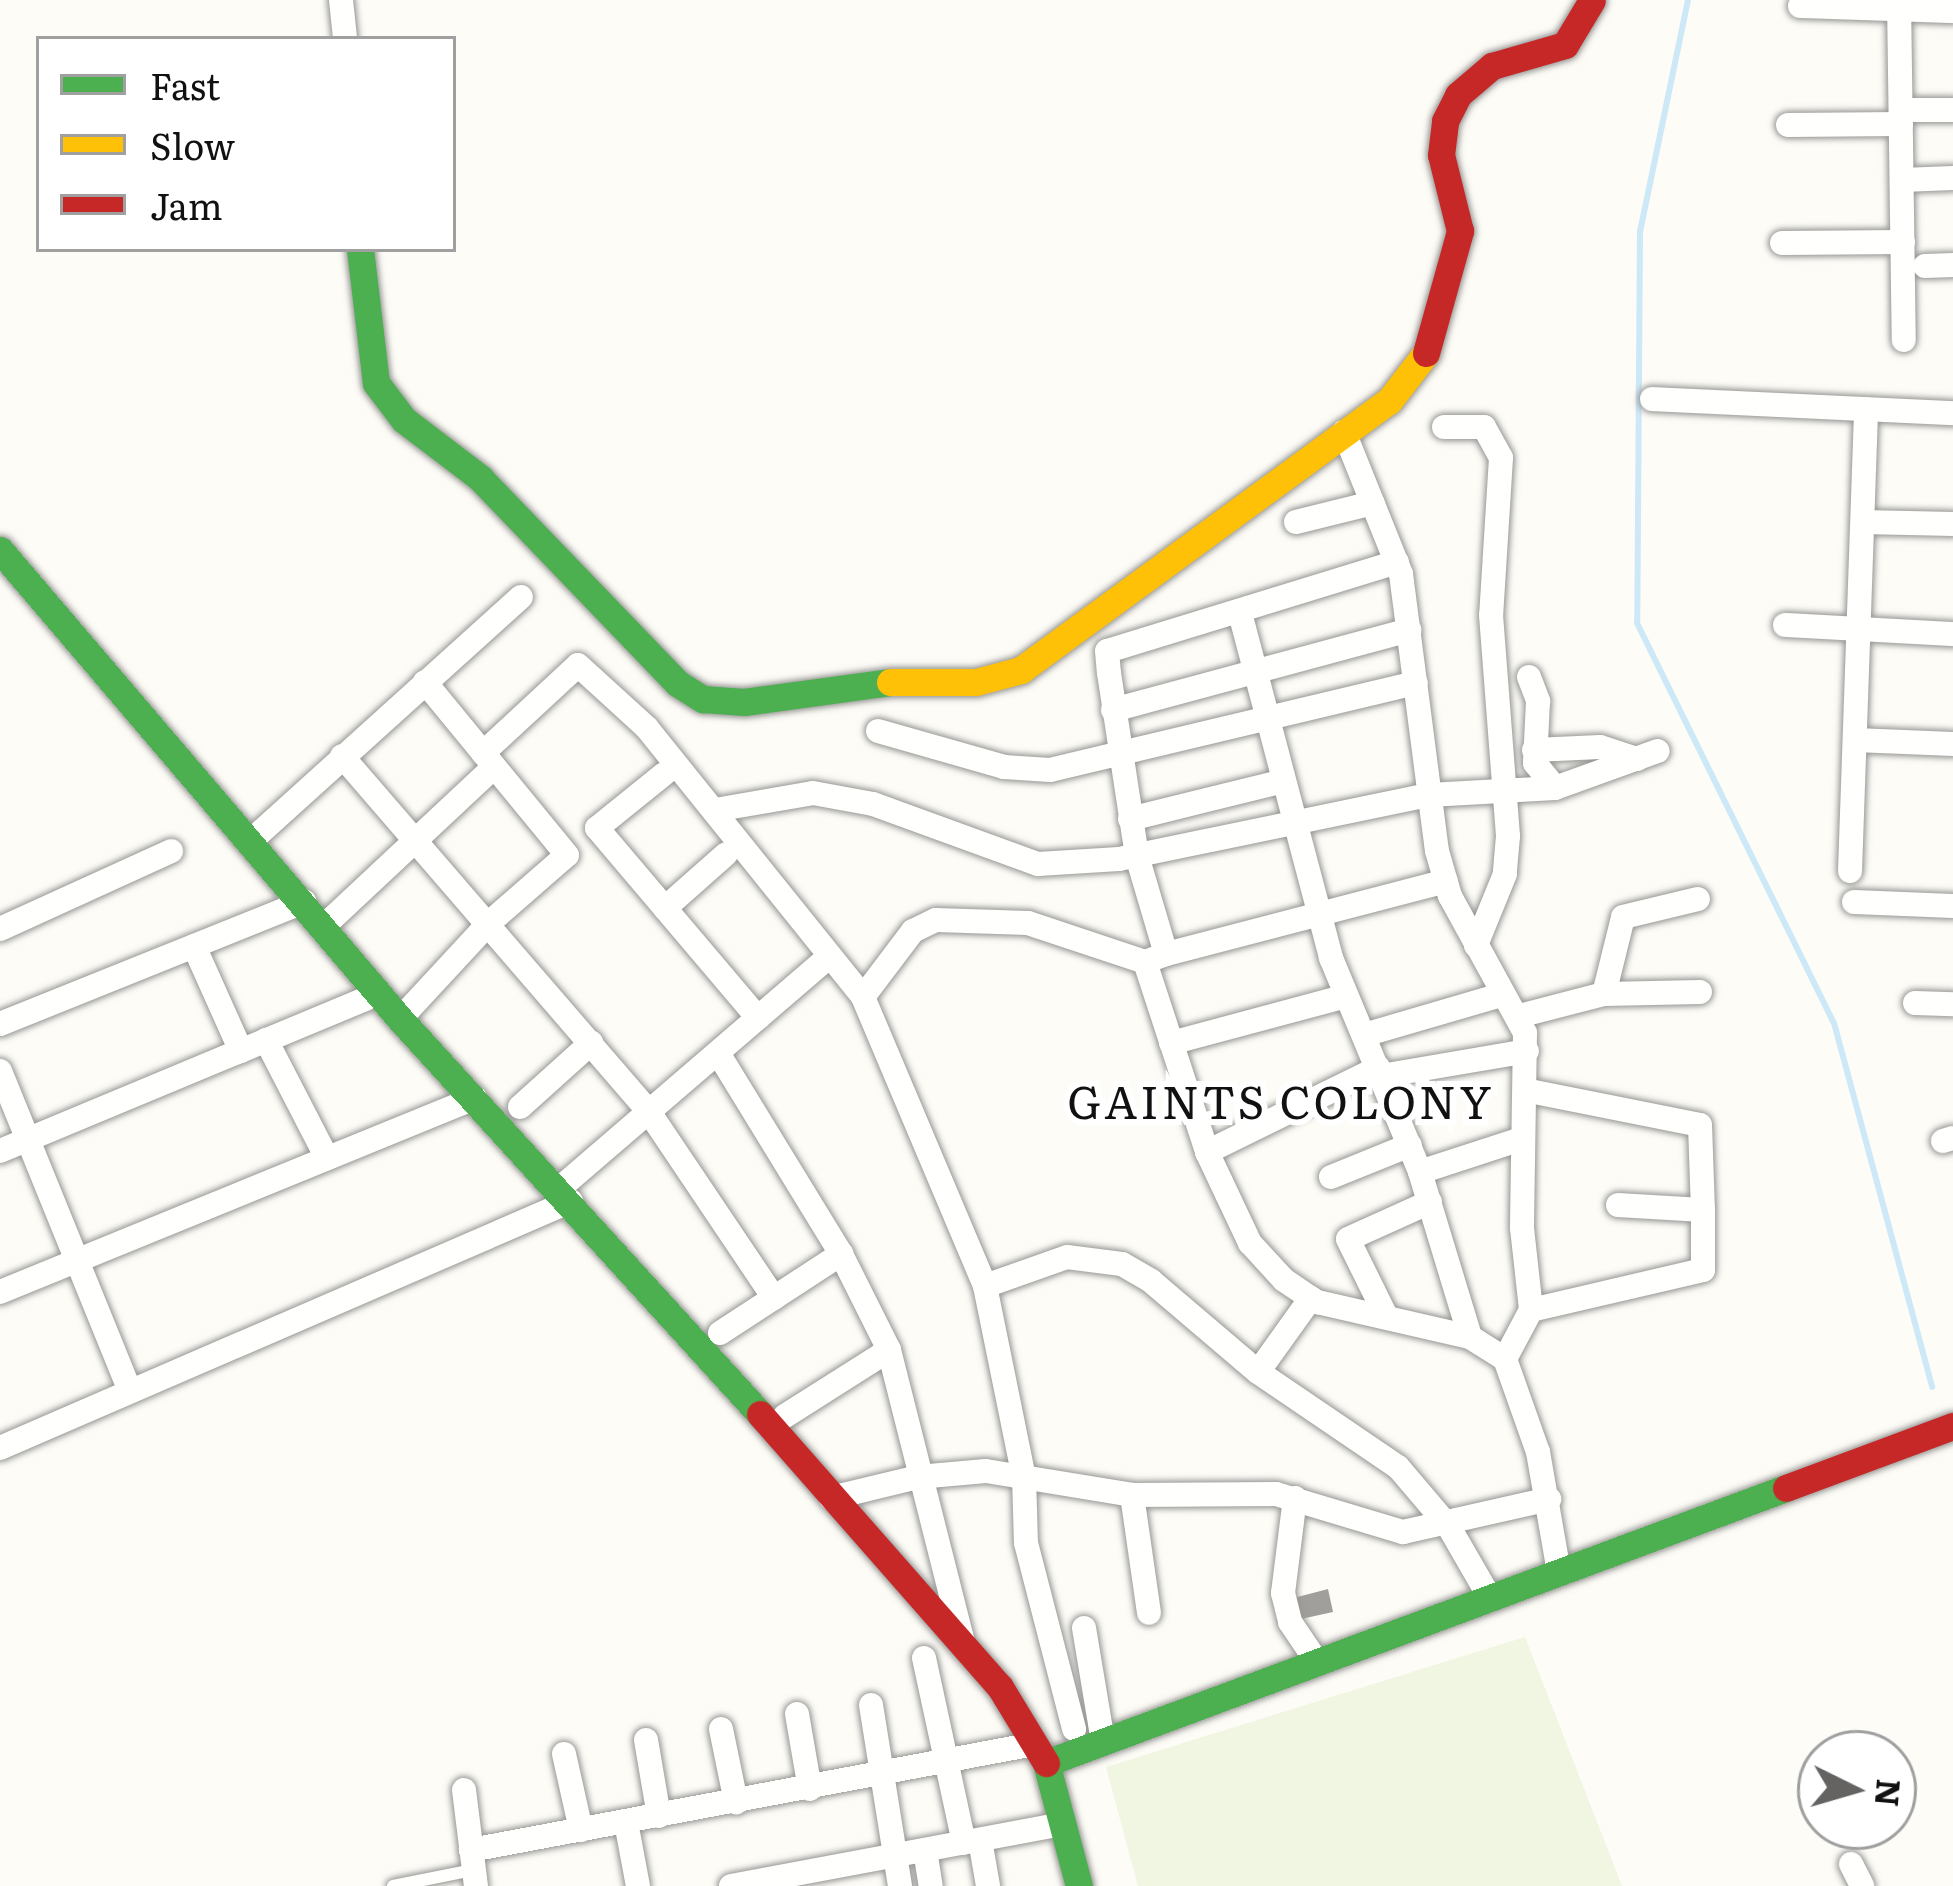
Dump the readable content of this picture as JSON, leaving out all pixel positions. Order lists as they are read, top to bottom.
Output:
{
  "districts": ["GAINTS COLONY"],
  "legend": ["Fast", "Slow", "Jam"],
  "north": "right"
}
